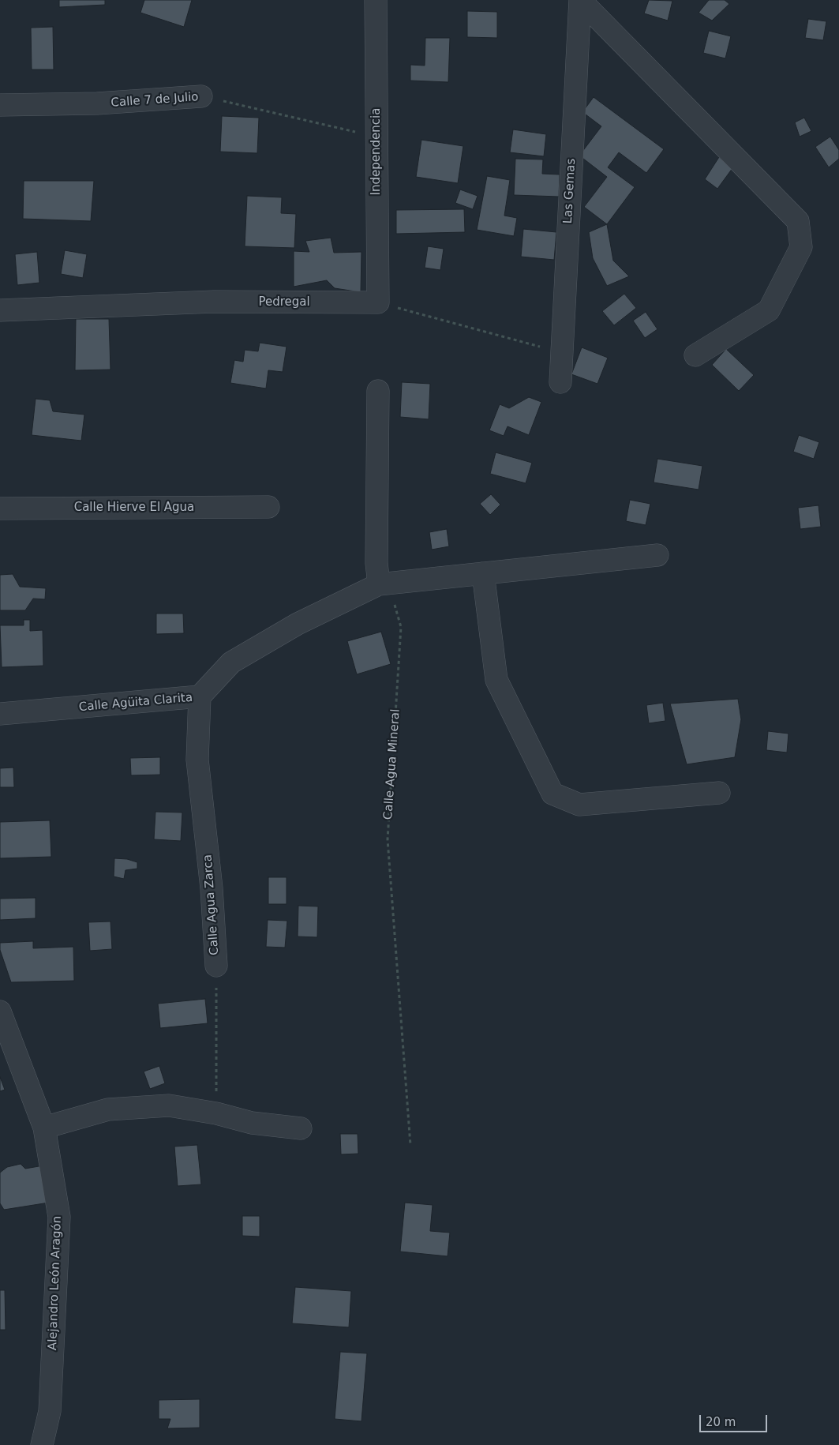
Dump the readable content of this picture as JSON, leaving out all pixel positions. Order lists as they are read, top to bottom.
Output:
{
  "streets": {
    "street": [
      "Calle 7 de Julio",
      "Independencia",
      "Las Gemas",
      "Pedregal",
      "Calle Hierve El Agua",
      "Calle Agüita Clarita",
      "Calle Agua Zarca",
      "Alejandro León Aragón"
    ],
    "path": ["Calle Agua Mineral"]
  },
  "crossings": [
    ["Calle 7 de Julio", "Independencia"],
    ["Independencia", "Pedregal"],
    ["Calle Agüita Clarita", "Calle Agua Mineral"],
    ["Calle Agüita Clarita", "Calle Agua Zarca"]
  ],
  "scale_bar": "20 m"
}
